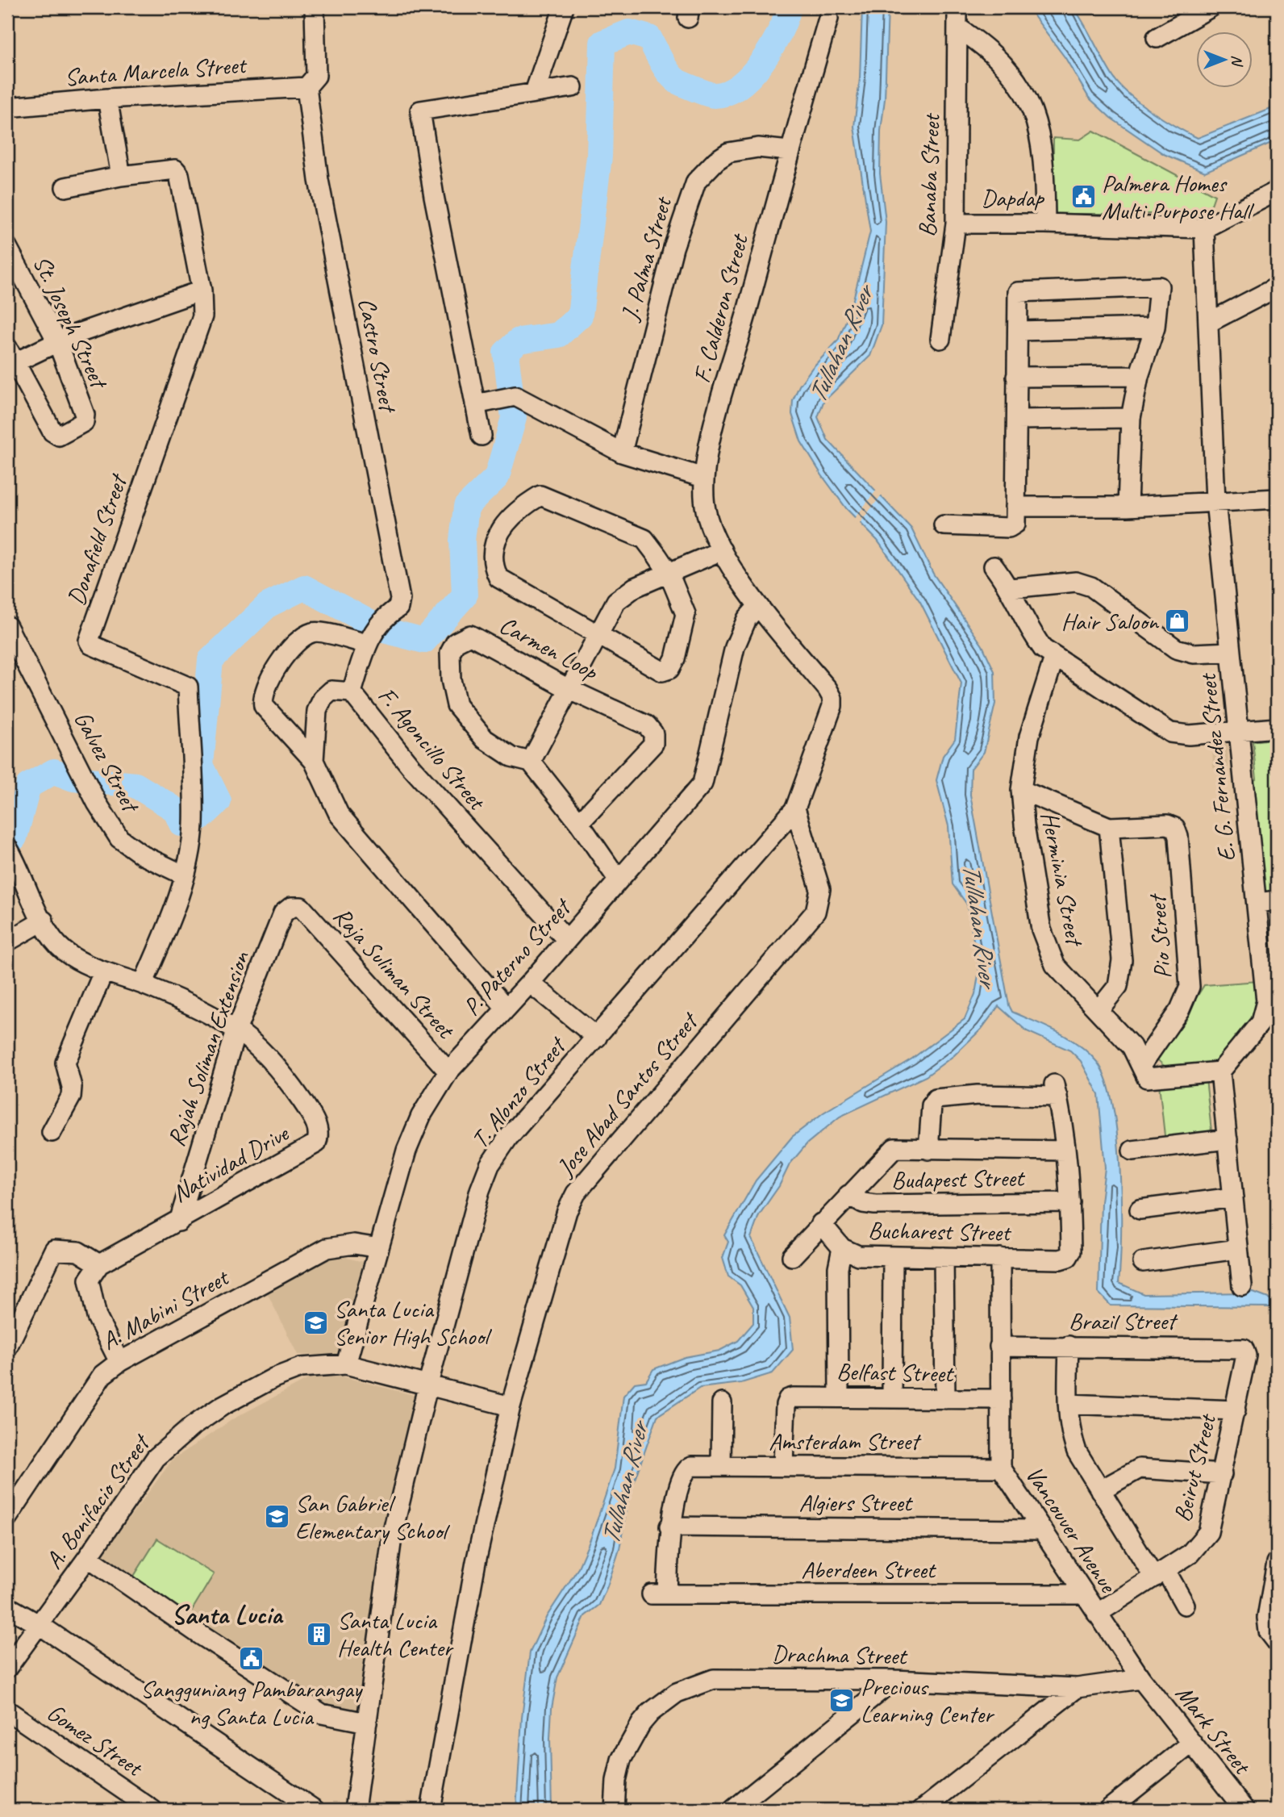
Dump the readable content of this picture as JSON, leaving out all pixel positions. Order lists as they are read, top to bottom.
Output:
{
  "streets": {
    "street": [
      "Santa Marcela Street",
      "Banaba Street",
      "Dapdap",
      "J. Palma Street",
      "F. Calderon Street",
      "St. Joseph Street",
      "Castro Street",
      "Donafield Street",
      "Carmen Loop",
      "F. Agoncillo Street",
      "Galvez Street",
      "E. G. Fernandez Street",
      "Herminia Street",
      "Pio Street",
      "P. Paterno Street",
      "Raja Suliman Street",
      "Rajah Soliman Extension",
      "T. Alonzo Street",
      "Jose Abad Santos Street",
      "Natividad Drive",
      "Budapest Street",
      "Bucharest Street",
      "A. Mabini Street",
      "Brazil Street",
      "Belfast Street",
      "Amsterdam Street",
      "Beirut Street",
      "A. Bonifacio Street",
      "Algiers Street",
      "Vancouver Avenue",
      "Aberdeen Street",
      "Drachma Street",
      "Mark Street",
      "Gomez Street"
    ]
  },
  "crossings": [
    ["Santa Marcela Street", "Castro Street"],
    ["Banaba Street", "Dapdap"],
    ["Dapdap", "E. G. Fernandez Street"],
    ["J. Palma Street", "F. Calderon Street"],
    ["F. Calderon Street", "P. Paterno Street"],
    ["F. Calderon Street", "T. Alonzo Street"],
    ["Donafield Street", "Galvez Street"],
    ["F. Agoncillo Street", "P. Paterno Street"],
    ["Herminia Street", "Pio Street"],
    ["P. Paterno Street", "Raja Suliman Street"],
    ["P. Paterno Street", "T. Alonzo Street"],
    ["P. Paterno Street", "A. Mabini Street"],
    ["P. Paterno Street", "A. Bonifacio Street"],
    ["Raja Suliman Street", "Rajah Soliman Extension"],
    ["Rajah Soliman Extension", "Natividad Drive"],
    ["T. Alonzo Street", "Jose Abad Santos Street"],
    ["T. Alonzo Street", "A. Bonifacio Street"],
    ["Jose Abad Santos Street", "A. Bonifacio Street"],
    ["Budapest Street", "Bucharest Street"],
    ["Bucharest Street", "Vancouver Avenue"],
    ["Brazil Street", "Beirut Street"],
    ["Brazil Street", "Vancouver Avenue"],
    ["Belfast Street", "Amsterdam Street"],
    ["Belfast Street", "Vancouver Avenue"],
    ["Amsterdam Street", "Algiers Street"],
    ["Amsterdam Street", "Vancouver Avenue"],
    ["Amsterdam Street", "Aberdeen Street"],
    ["Beirut Street", "Vancouver Avenue"],
    ["Algiers Street", "Vancouver Avenue"],
    ["Algiers Street", "Aberdeen Street"],
    ["Vancouver Avenue", "Aberdeen Street"],
    ["Vancouver Avenue", "Drachma Street"],
    ["Vancouver Avenue", "Mark Street"],
    ["Drachma Street", "Mark Street"]
  ],
  "districts": ["Santa Lucia"],
  "water": ["Tullahan River"],
  "places": {
    "public building": ["Palmera Homes Multi Purpose Hall", "Sangguniang Pambarangay ng Santa Lucia"],
    "shop": ["Hair Saloon"],
    "school or university": ["Santa Lucia Senior High School", "San Gabriel Elementary School", "Precious Learning Center"],
    "building": ["Santa Lucia Health Center"]
  },
  "north": "right"
}
